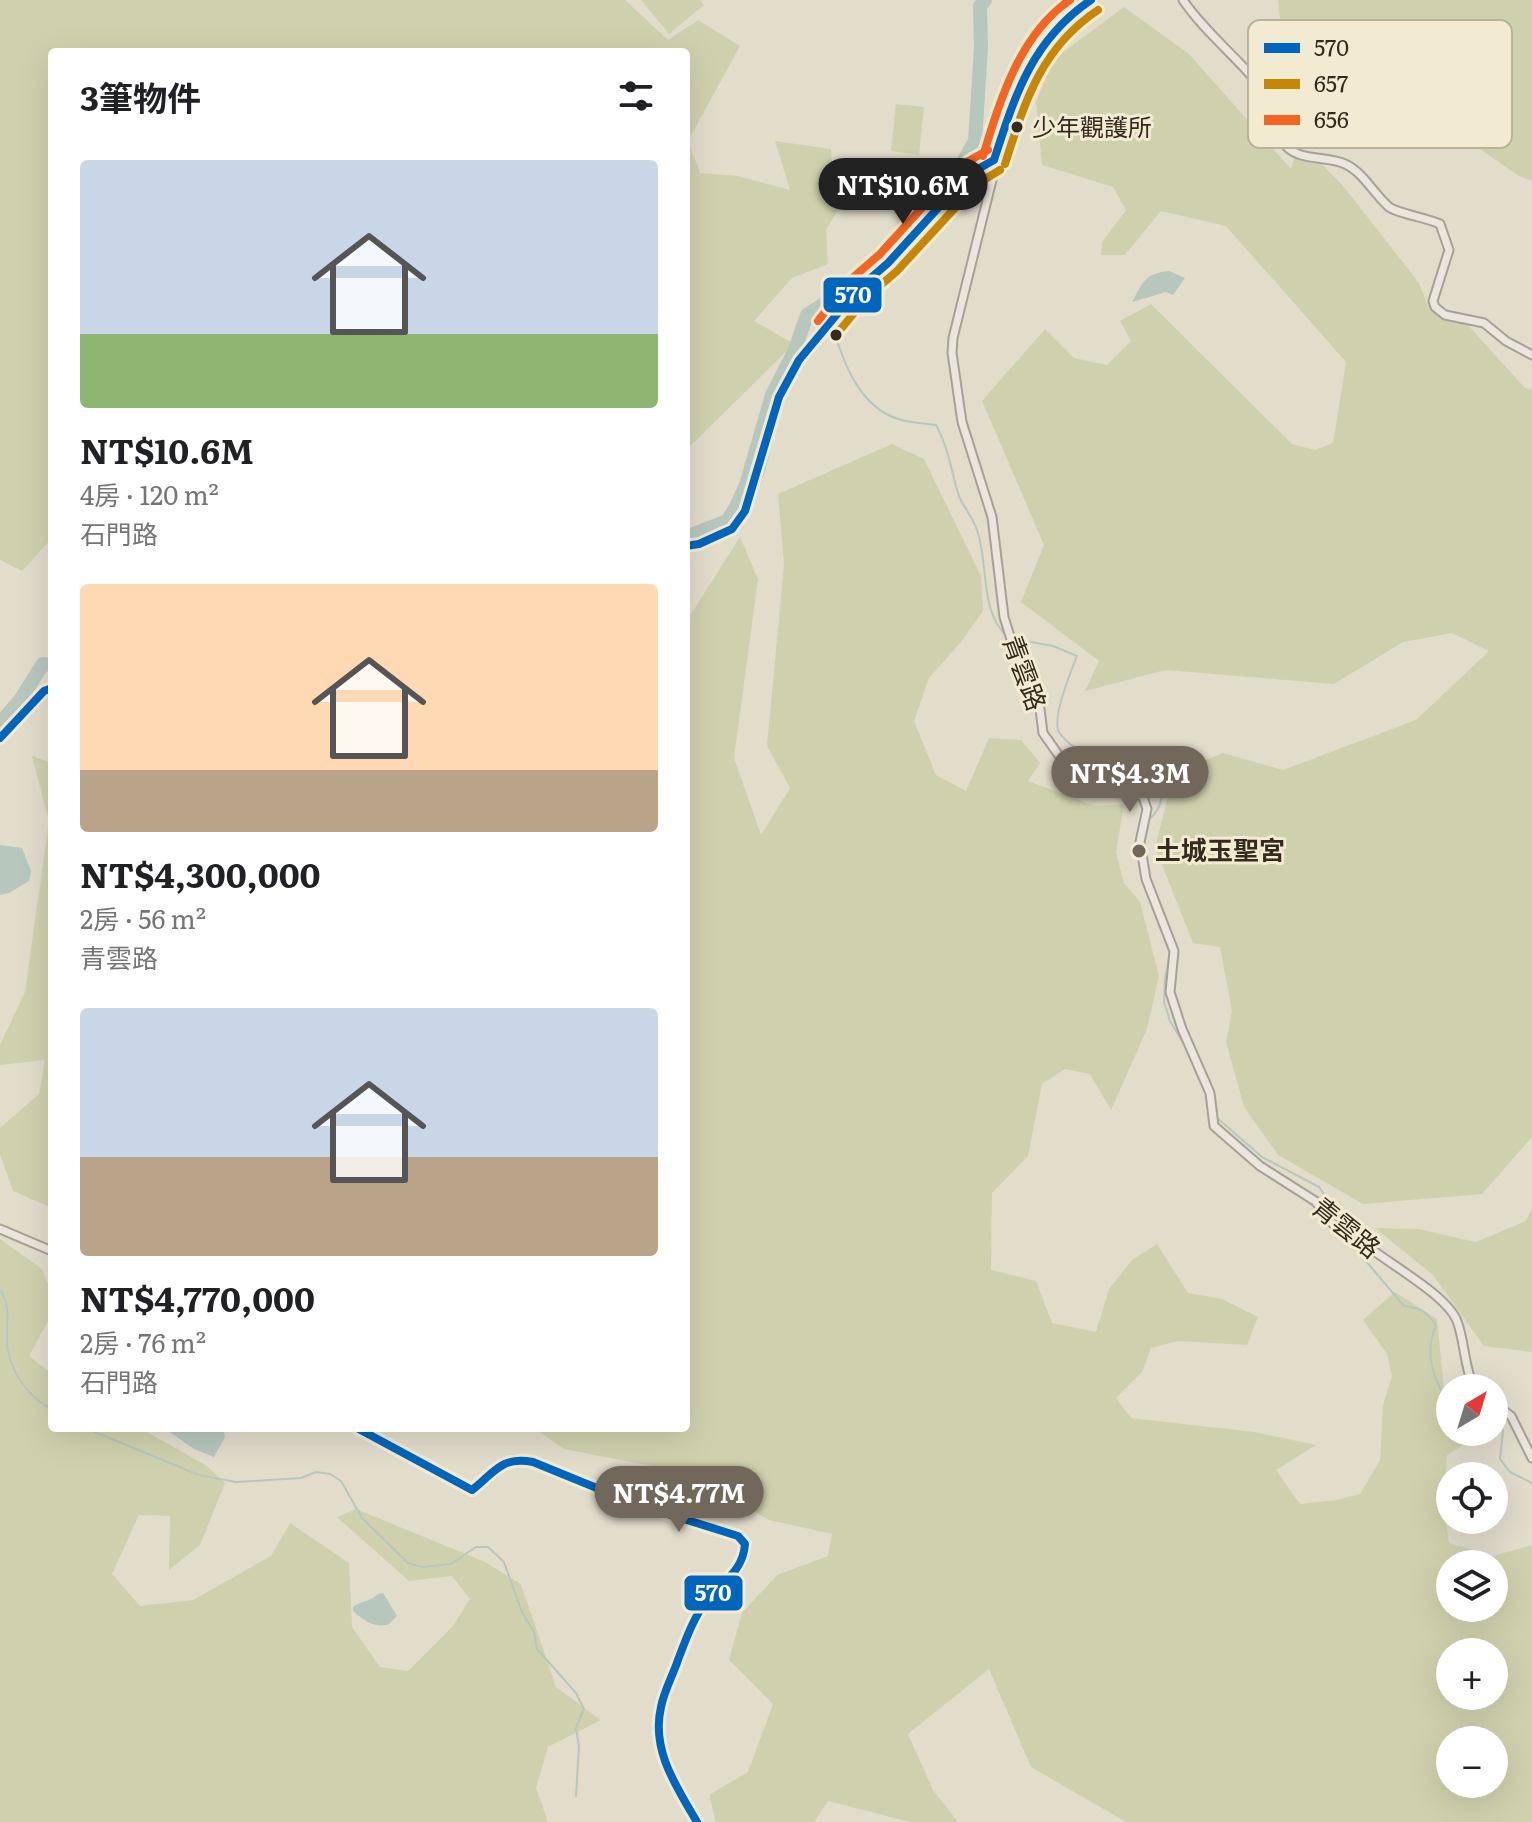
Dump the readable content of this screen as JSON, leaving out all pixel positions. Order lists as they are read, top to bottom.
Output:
{
  "streets": {
    "street": ["青雲路"]
  },
  "places": ["少年觀護所", "土城玉聖宮"],
  "lines": ["transit line 570", "transit line 656", "transit line 657"],
  "legend": ["570", "657", "656"],
  "north": "top right",
  "page": {
    "heading": "3筆物件",
    "list": [
      {
        "name": "NT$10.6M",
        "note": "4房 · 120 m² · 石門路"
      },
      {
        "name": "NT$4,300,000",
        "note": "2房 · 56 m² · 青雲路"
      },
      {
        "name": "NT$4,770,000",
        "note": "2房 · 76 m² · 石門路"
      }
    ],
    "price": ["NT$10.6M", "NT$4.3M", "NT$4.77M"],
    "map_buttons": ["+", "−"]
  }
}
